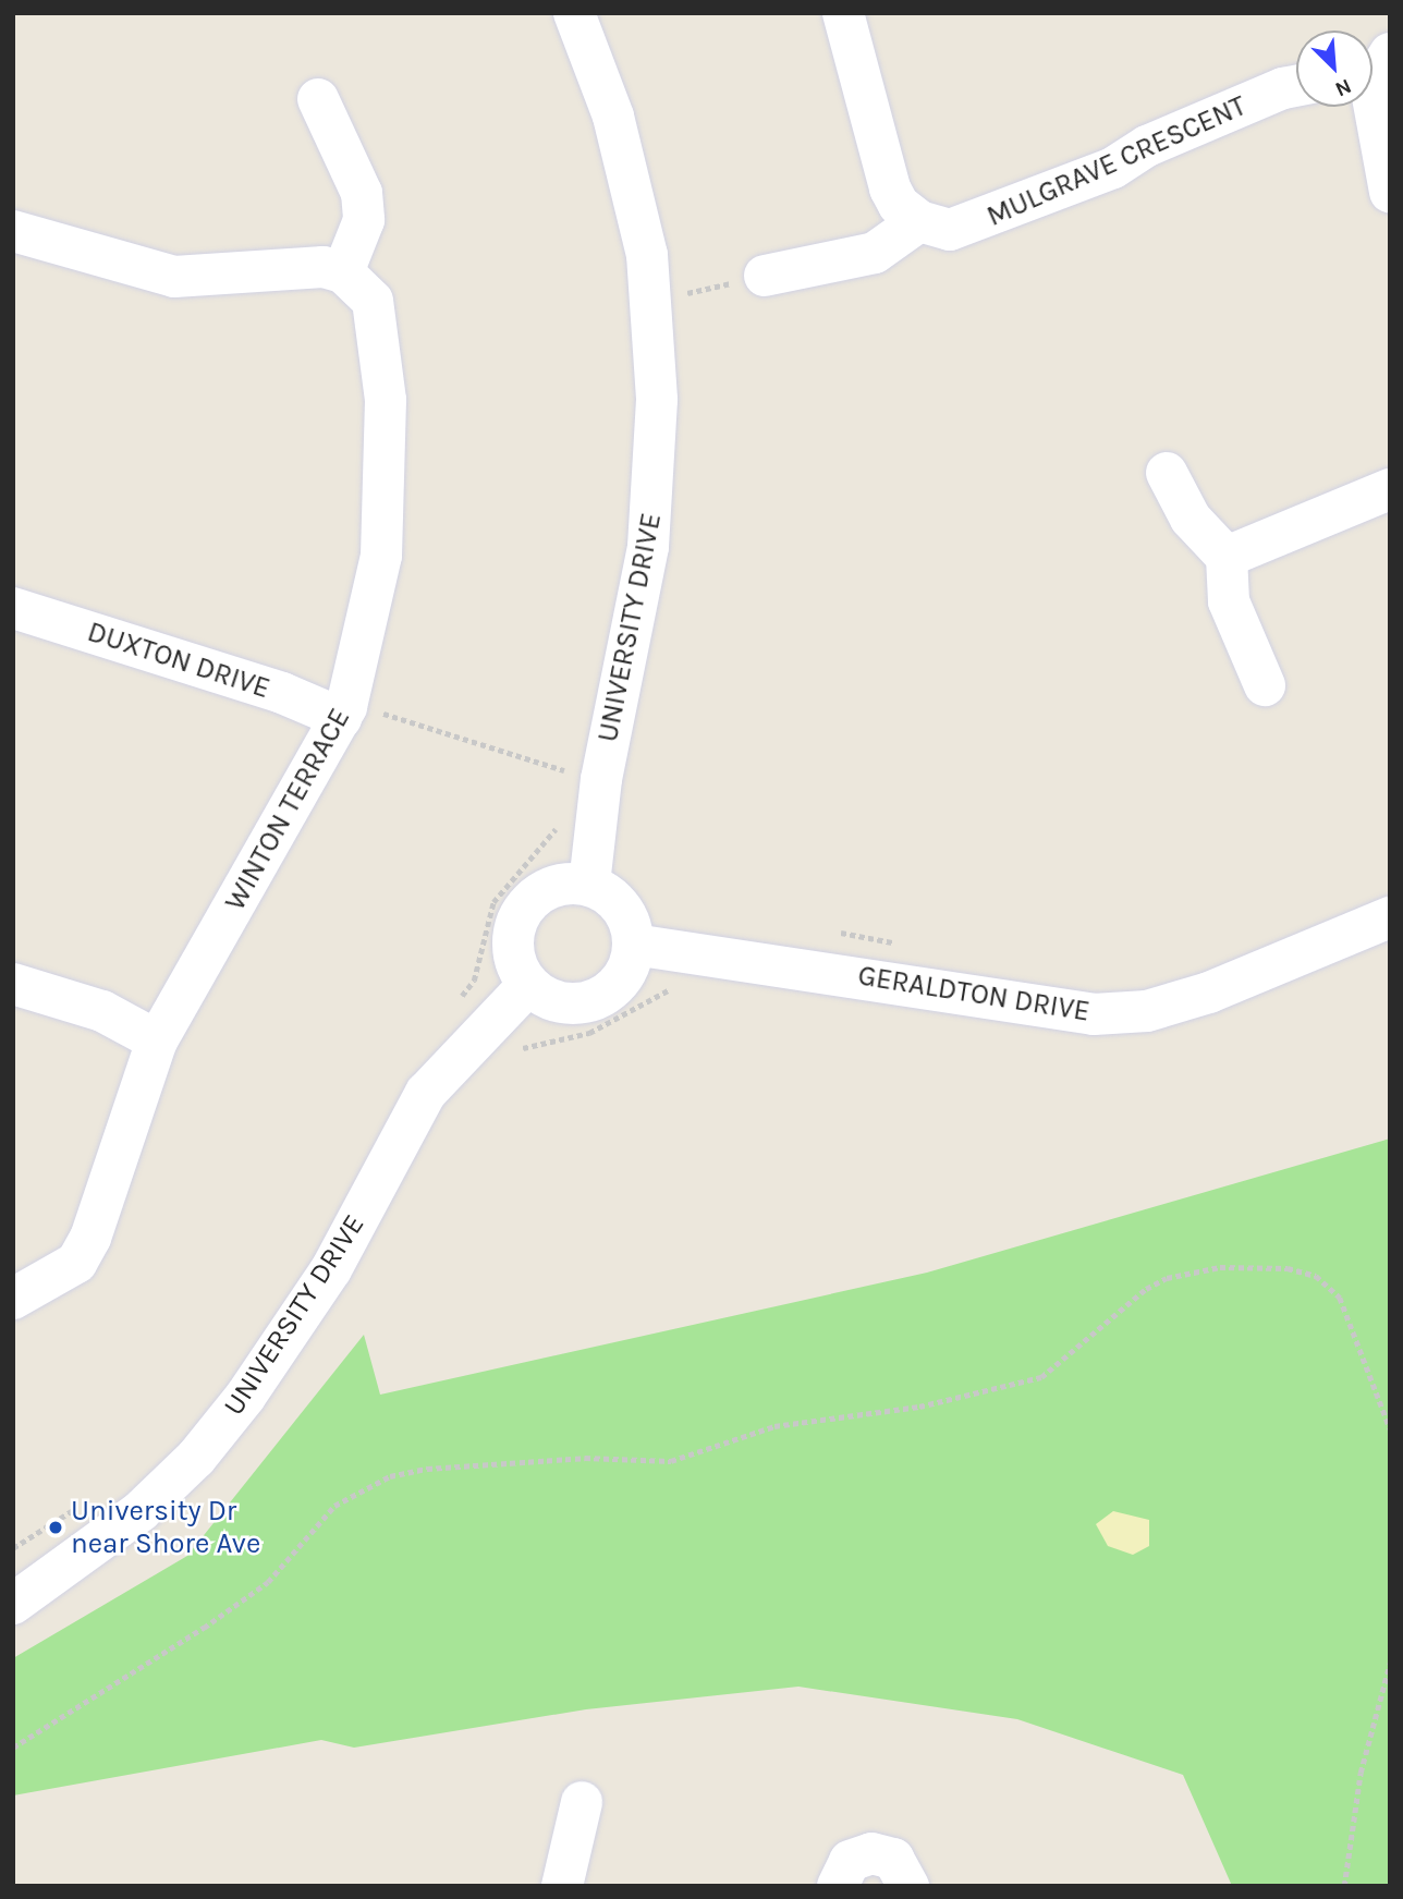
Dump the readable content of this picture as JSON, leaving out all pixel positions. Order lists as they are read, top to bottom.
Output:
{
  "streets": {
    "street": [
      "MULGRAVE CRESCENT",
      "UNIVERSITY DRIVE",
      "DUXTON DRIVE",
      "WINTON TERRACE",
      "GERALDTON DRIVE"
    ]
  },
  "crossings": [
    ["UNIVERSITY DRIVE", "GERALDTON DRIVE"],
    ["DUXTON DRIVE", "WINTON TERRACE"]
  ],
  "places": ["University Dr near Shore Ave"],
  "north": "bottom right"
}
